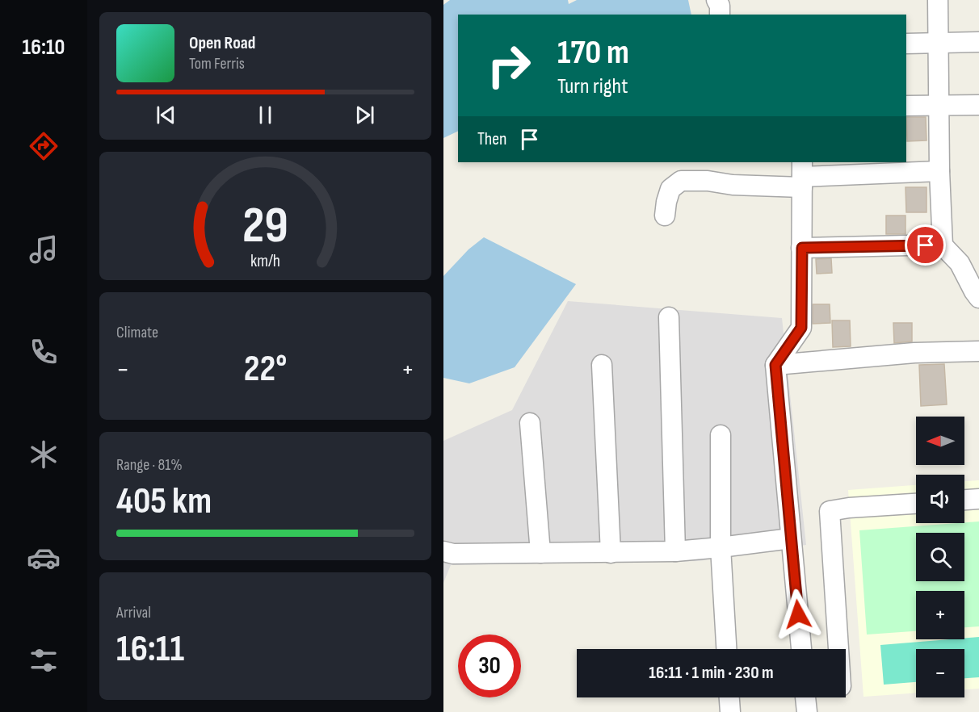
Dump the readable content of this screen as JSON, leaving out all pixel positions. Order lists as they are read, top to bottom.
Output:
{
  "north": "left",
  "page": {
    "tabs": "16:10",
    "turn": ["170 m", "Turn right"],
    "song": ["Open Road", "Tom Ferris"],
    "then": "Then",
    "tile": [
      "Climate",
      ["Range · 81%", "405 km"],
      ["Arrival", "16:11"]
    ],
    "heat": ["−", "22°", "+"],
    "map_buttons": ["+", "−"],
    "limit": "30",
    "trip": "16:11 · 1 min · 230 m",
    "gauge": ["29", "km/h"]
  }
}
